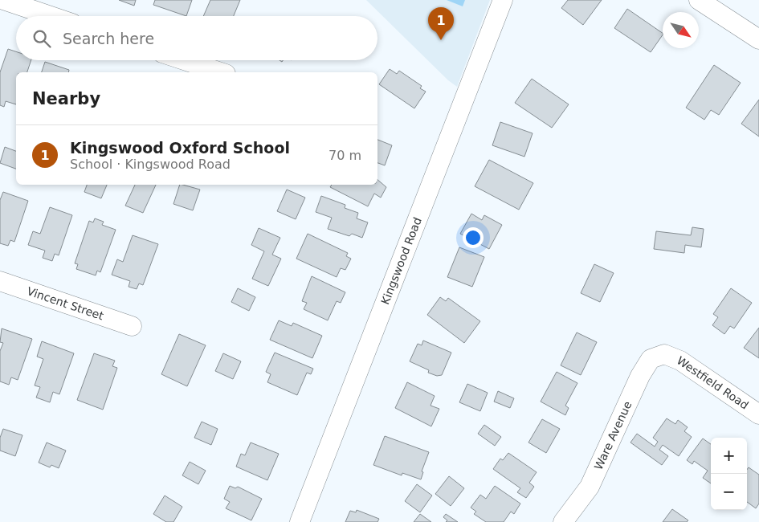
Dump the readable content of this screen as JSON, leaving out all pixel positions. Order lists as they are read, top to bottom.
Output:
{
  "streets": {
    "street": [
      "Kingswood Road",
      "Vincent Street",
      "Westfield Road",
      "Ware Avenue"
    ]
  },
  "crossings": [
    ["Westfield Road", "Ware Avenue"]
  ],
  "north": "bottom right",
  "page": {
    "pins": "1",
    "search": "Search here",
    "heading": "Nearby",
    "list": [
      {
        "mark": "1",
        "name": "Kingswood Oxford School",
        "note": "School · Kingswood Road",
        "value": "70 m"
      }
    ],
    "map_buttons": ["+", "−"]
  }
}
